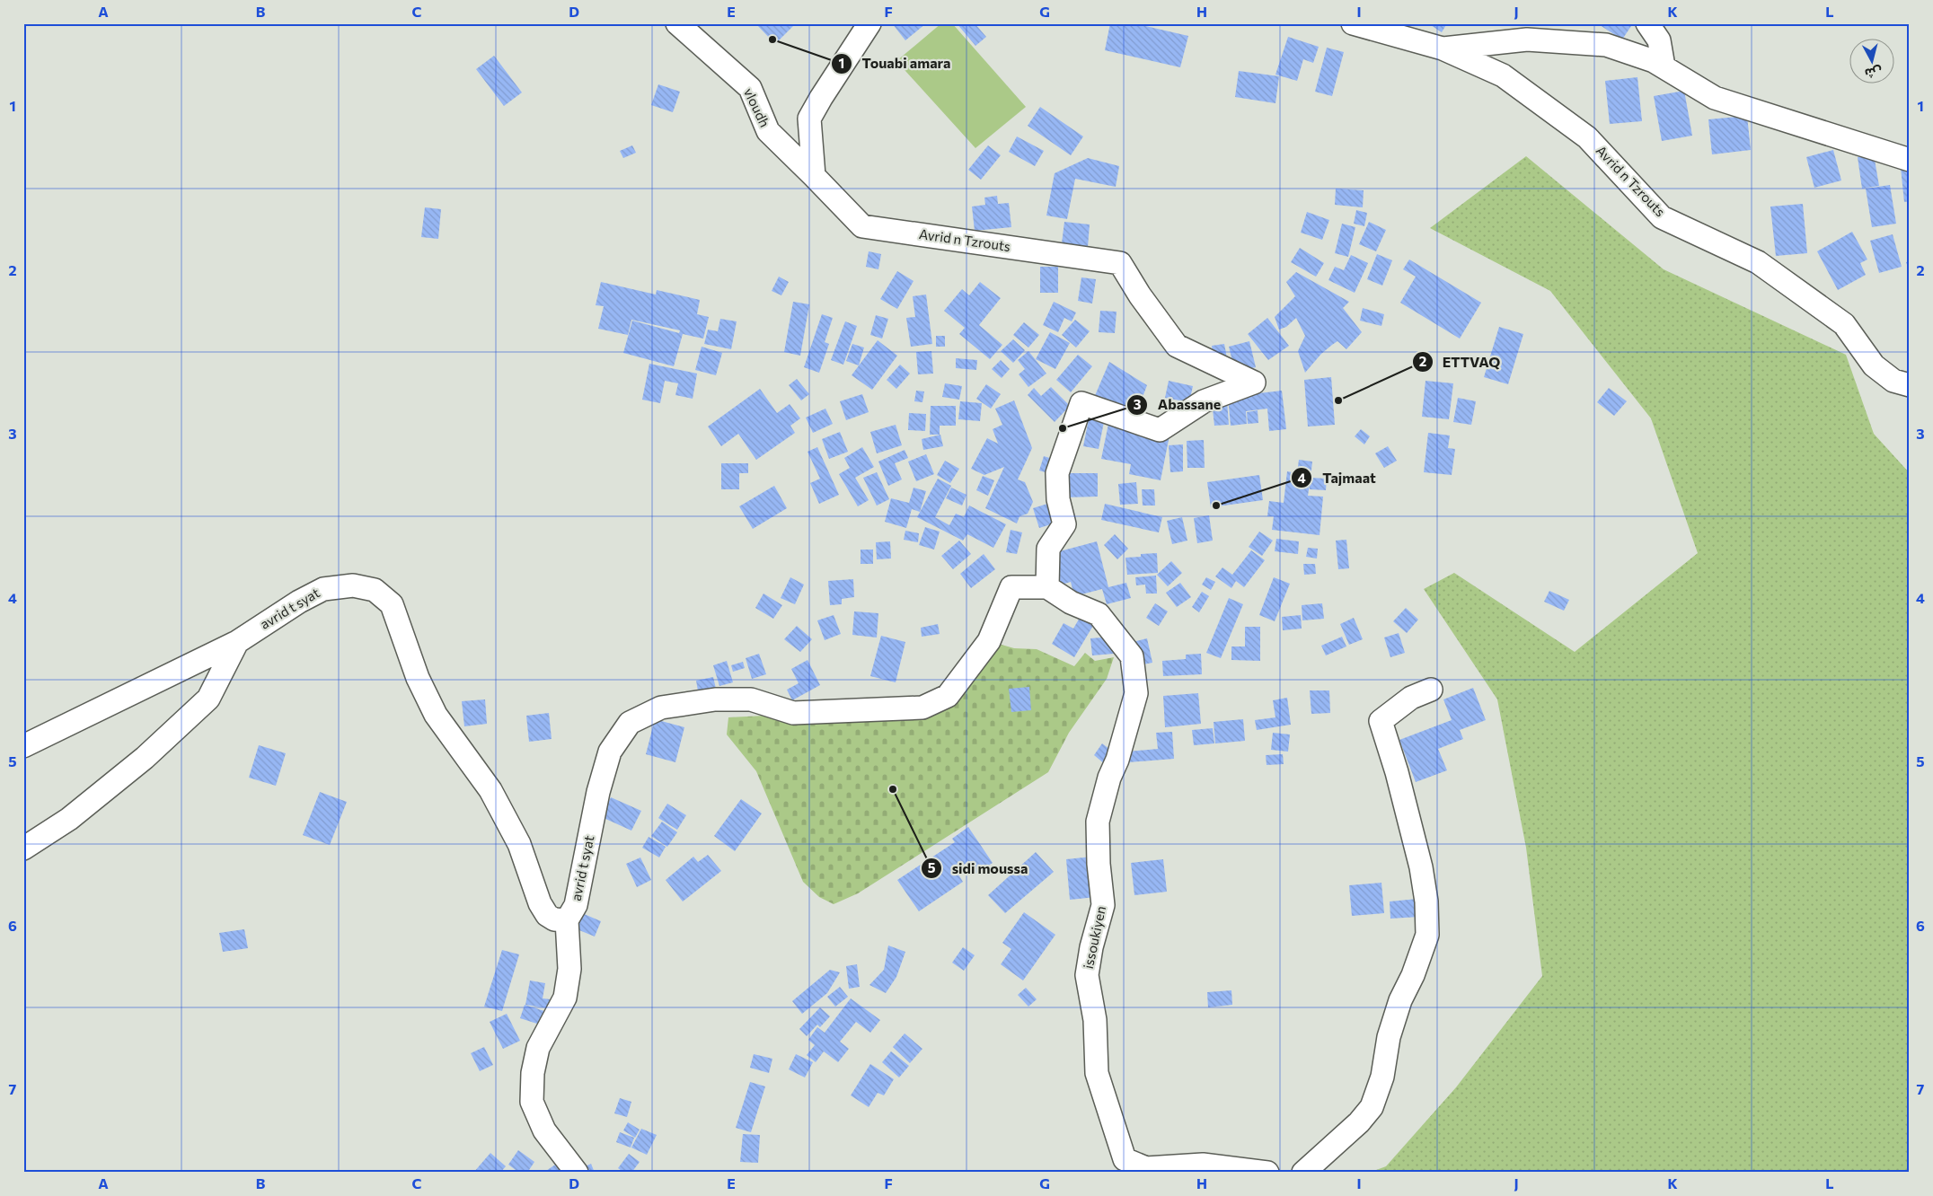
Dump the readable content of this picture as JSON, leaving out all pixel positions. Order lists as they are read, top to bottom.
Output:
{
  "streets": {
    "street": [
      "vloudh",
      "Avrid n Tzrouts",
      "avrid t syat",
      "issoukiyen"
    ]
  },
  "crossings": [
    ["vloudh", "Avrid n Tzrouts"],
    ["Avrid n Tzrouts", "avrid t syat"],
    ["Avrid n Tzrouts", "issoukiyen"],
    ["avrid t syat", "issoukiyen"]
  ],
  "places": [
    "Touabi amara",
    "ETTVAQ",
    "Abassane",
    "Tajmaat",
    "sidi moussa"
  ],
  "north": "bottom",
  "grid": {
    "columns": [
      "A",
      "B",
      "C",
      "D",
      "E",
      "F",
      "G",
      "H",
      "I",
      "J",
      "K",
      "L"
    ],
    "rows": [
      "1",
      "2",
      "3",
      "4",
      "5",
      "6",
      "7"
    ]
  }
}
